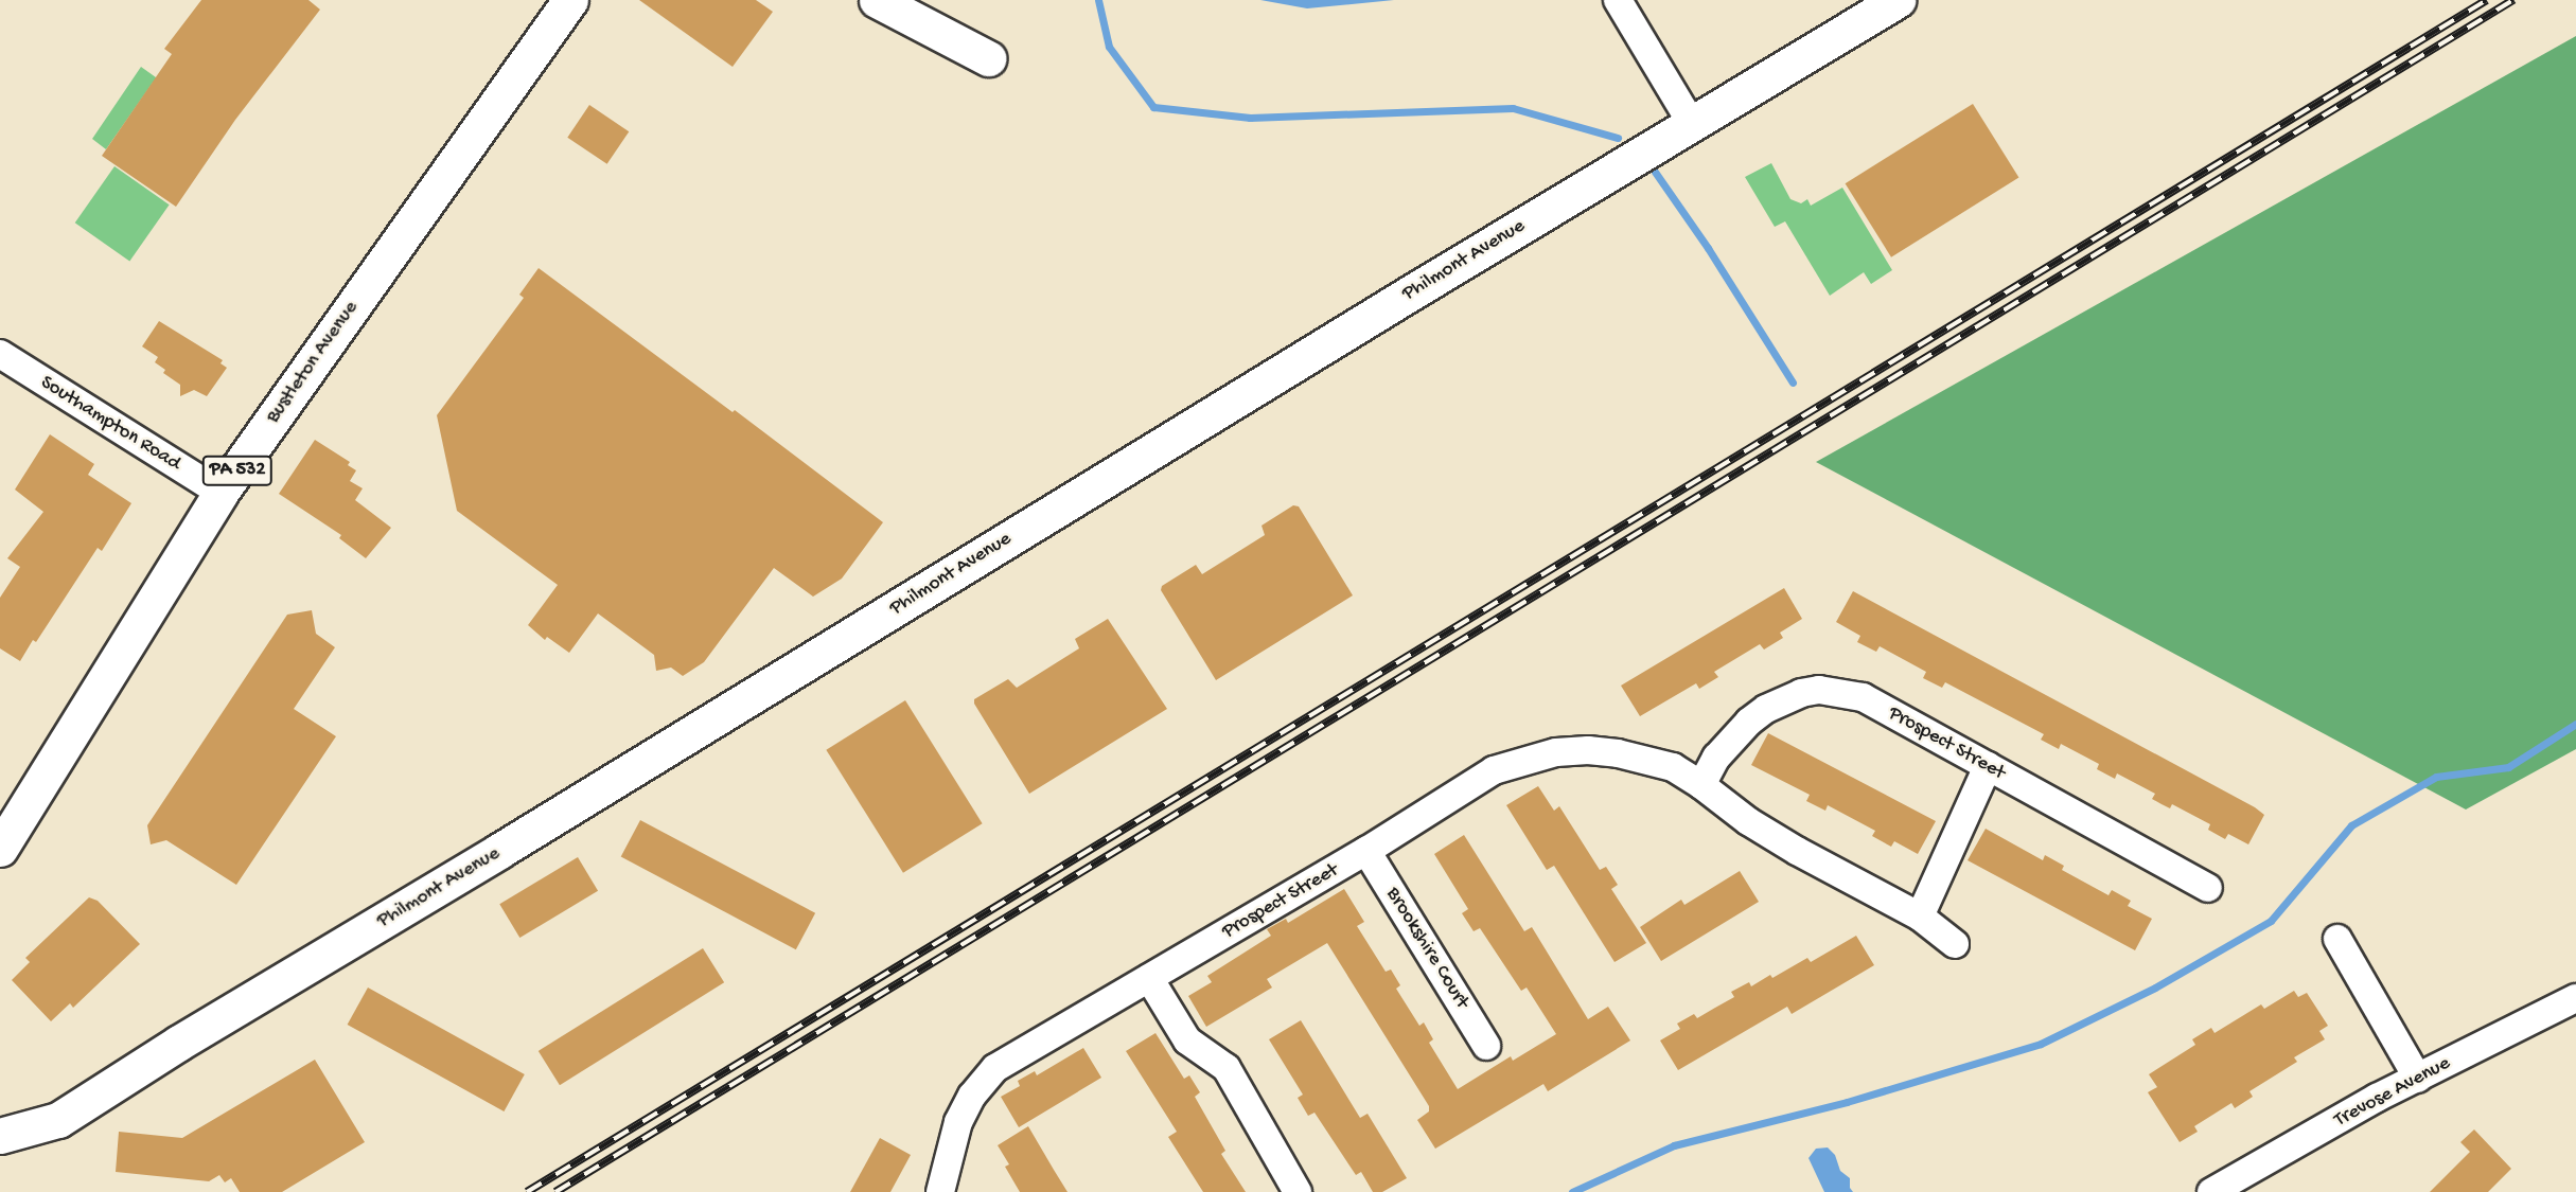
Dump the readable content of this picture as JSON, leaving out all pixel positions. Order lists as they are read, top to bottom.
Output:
{
  "streets": {
    "main road": ["Philmont Avenue", "Bustleton Avenue", "PA 532"],
    "street": [
      "Southampton Road",
      "Prospect Street",
      "Brookshire Court",
      "Trevose Avenue"
    ]
  },
  "crossings": [
    ["Bustleton Avenue", "Southampton Road"],
    ["Prospect Street", "Brookshire Court"]
  ]
}
